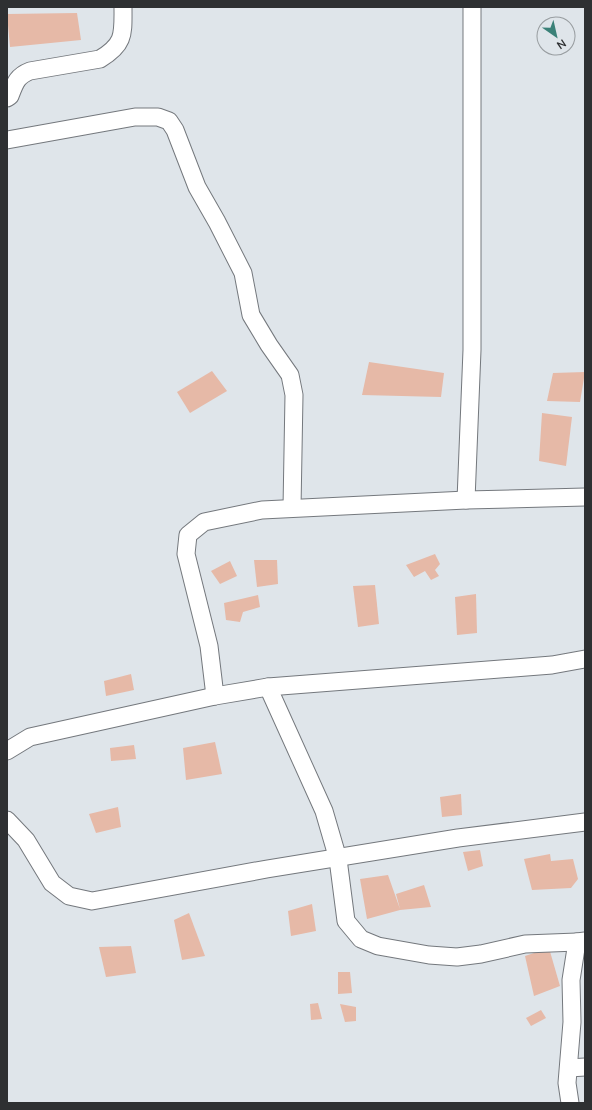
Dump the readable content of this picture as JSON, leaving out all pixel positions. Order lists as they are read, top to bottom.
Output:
{
  "north": "bottom right"
}
